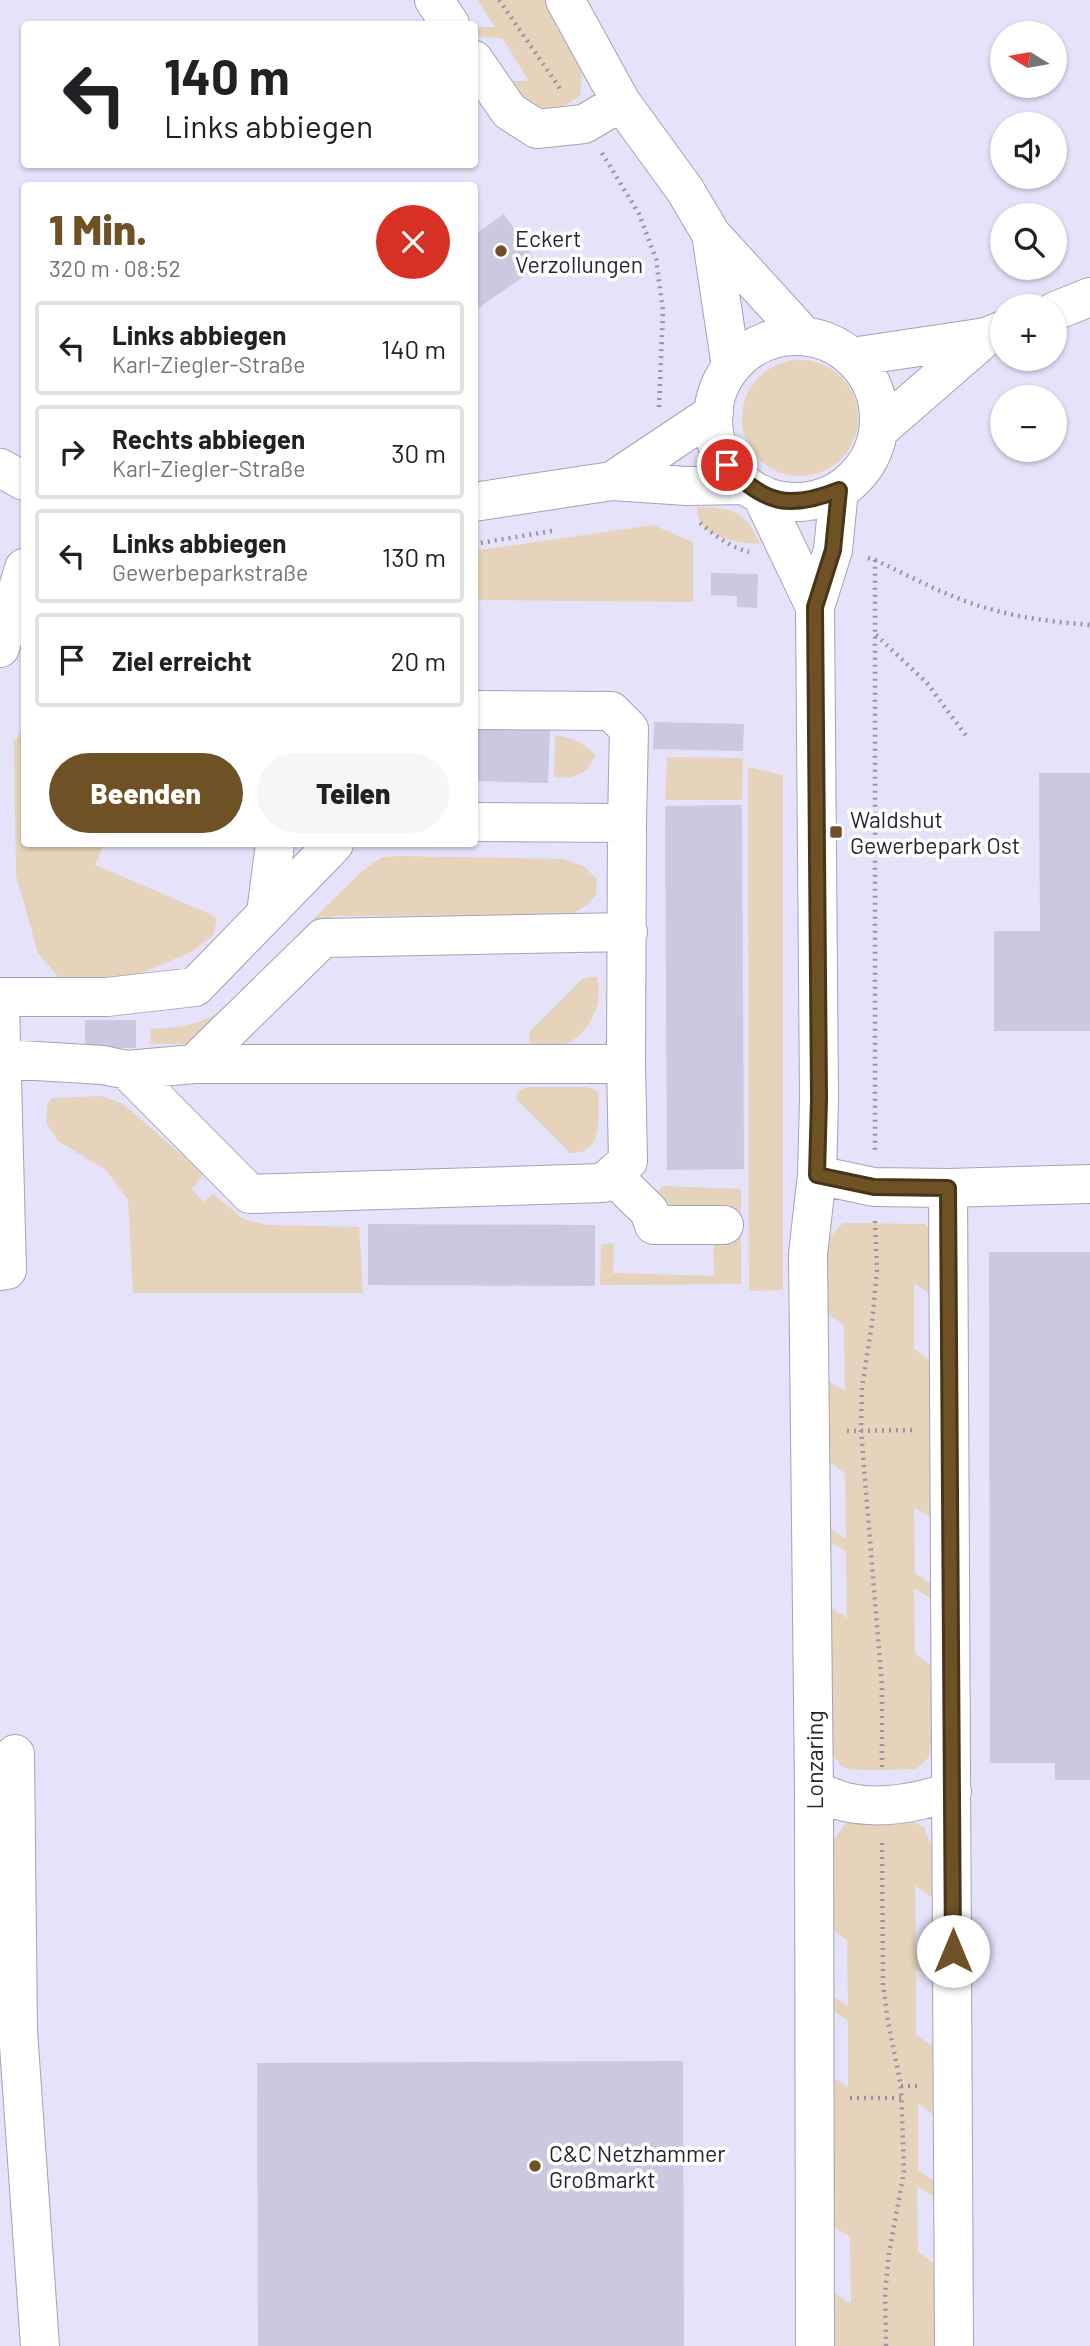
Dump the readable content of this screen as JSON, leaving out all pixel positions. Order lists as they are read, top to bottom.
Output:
{
  "streets": {
    "street": ["Lonzaring"]
  },
  "places": {
    "other": ["Eckert Verzollungen", "C&C Netzhammer Großmarkt"],
    "transit": ["Waldshut Gewerbepark Ost"]
  },
  "north": "left",
  "page": {
    "map_buttons": ["+", "−"],
    "turn": ["140 m", "Links abbiegen"],
    "heading": ["1 Min.", "320 m · 08:52"],
    "list": [
      {
        "name": "Links abbiegen",
        "note": "Karl-Ziegler-Straße",
        "value": "140 m"
      },
      {
        "name": "Rechts abbiegen",
        "note": "Karl-Ziegler-Straße",
        "value": "30 m"
      },
      {
        "name": "Links abbiegen",
        "note": "Gewerbeparkstraße",
        "value": "130 m"
      },
      {
        "name": "Ziel erreicht",
        "value": "20 m"
      }
    ],
    "buttons": ["Beenden", "Teilen"]
  }
}
